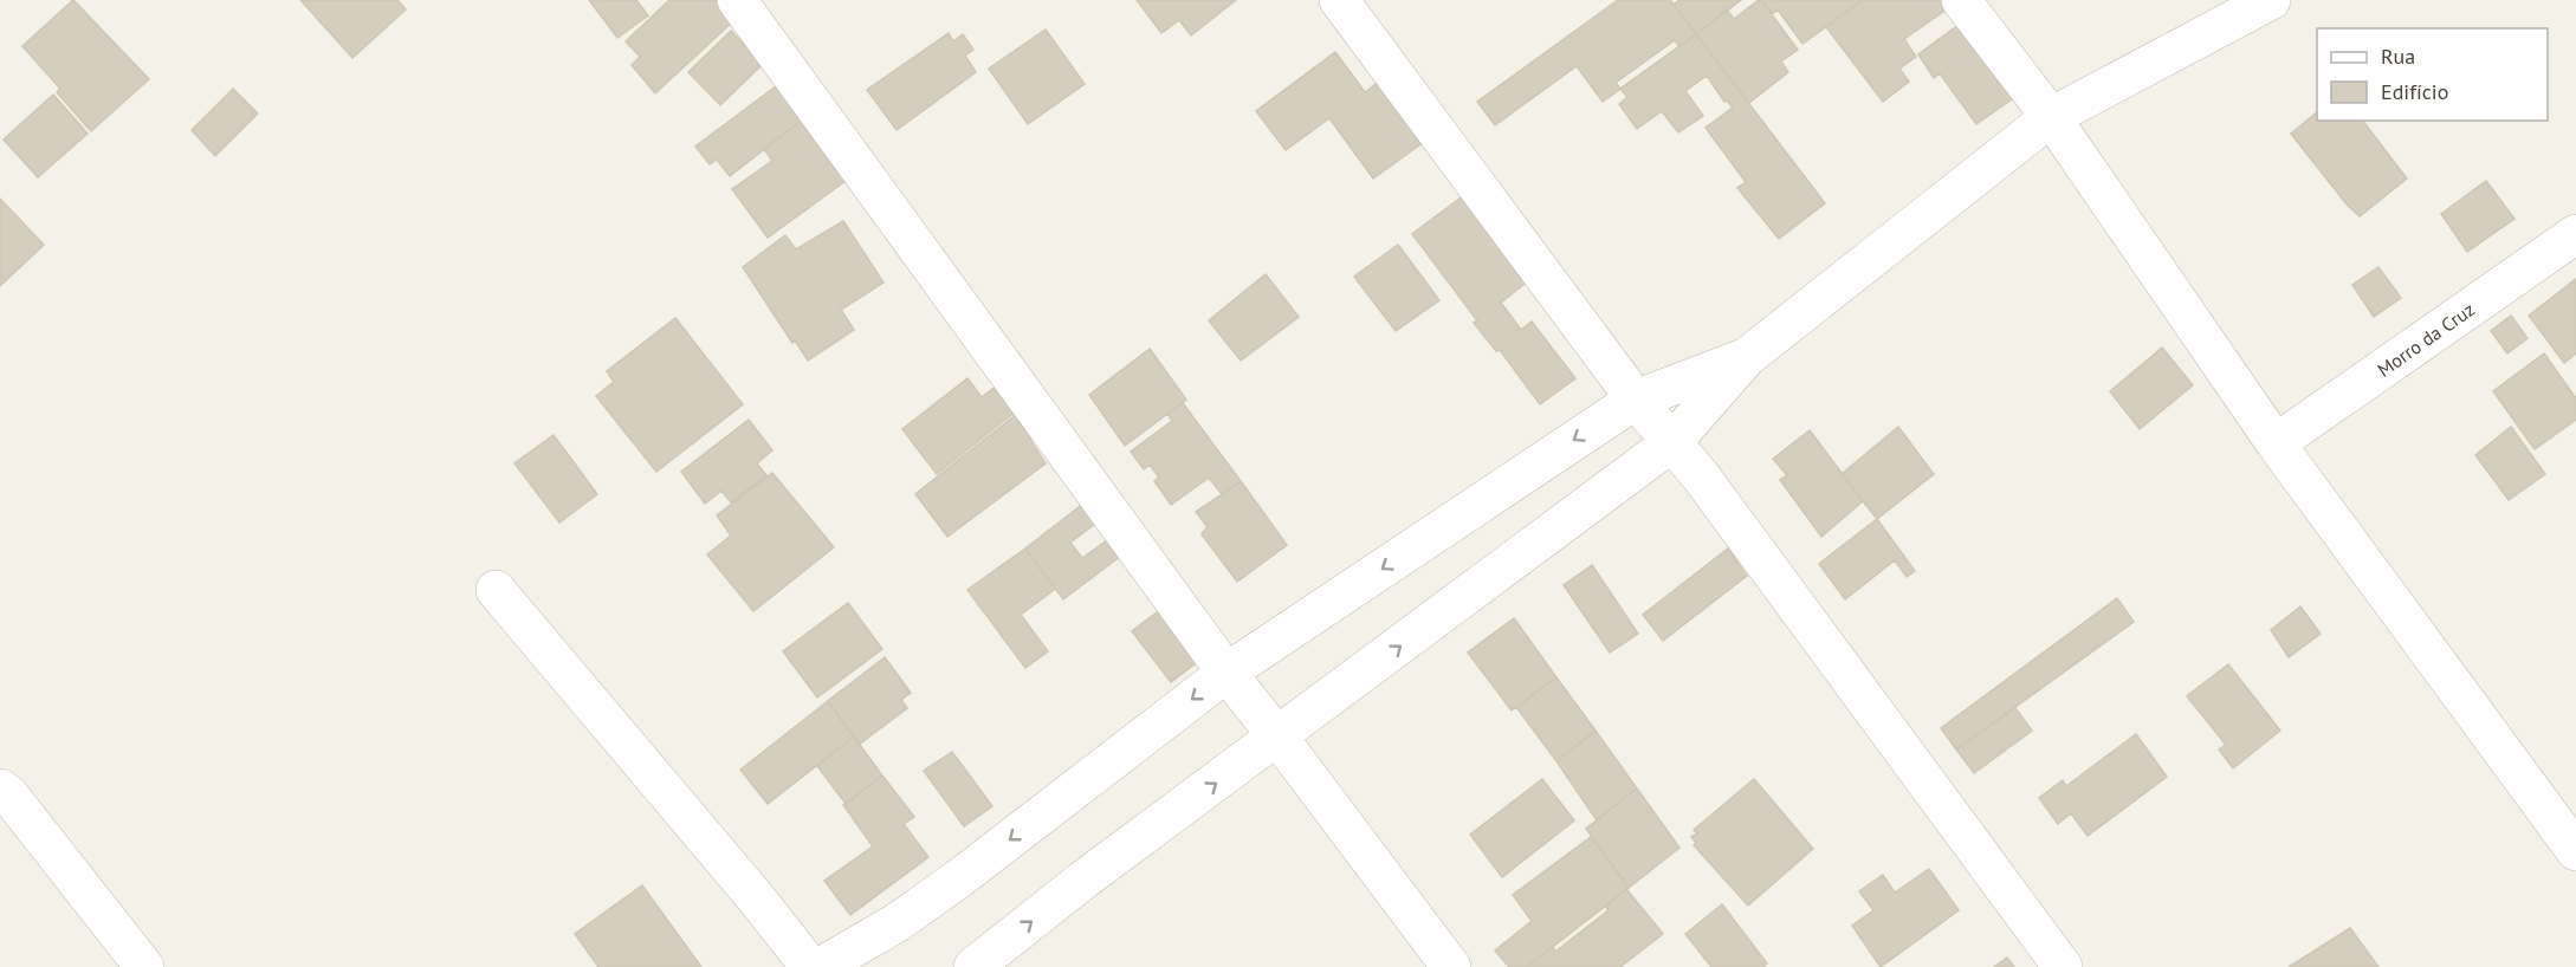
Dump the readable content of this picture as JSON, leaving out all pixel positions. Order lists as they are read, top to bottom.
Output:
{
  "streets": {
    "street": ["Morro da Cruz"]
  },
  "legend": ["Rua", "Edifício"]
}
